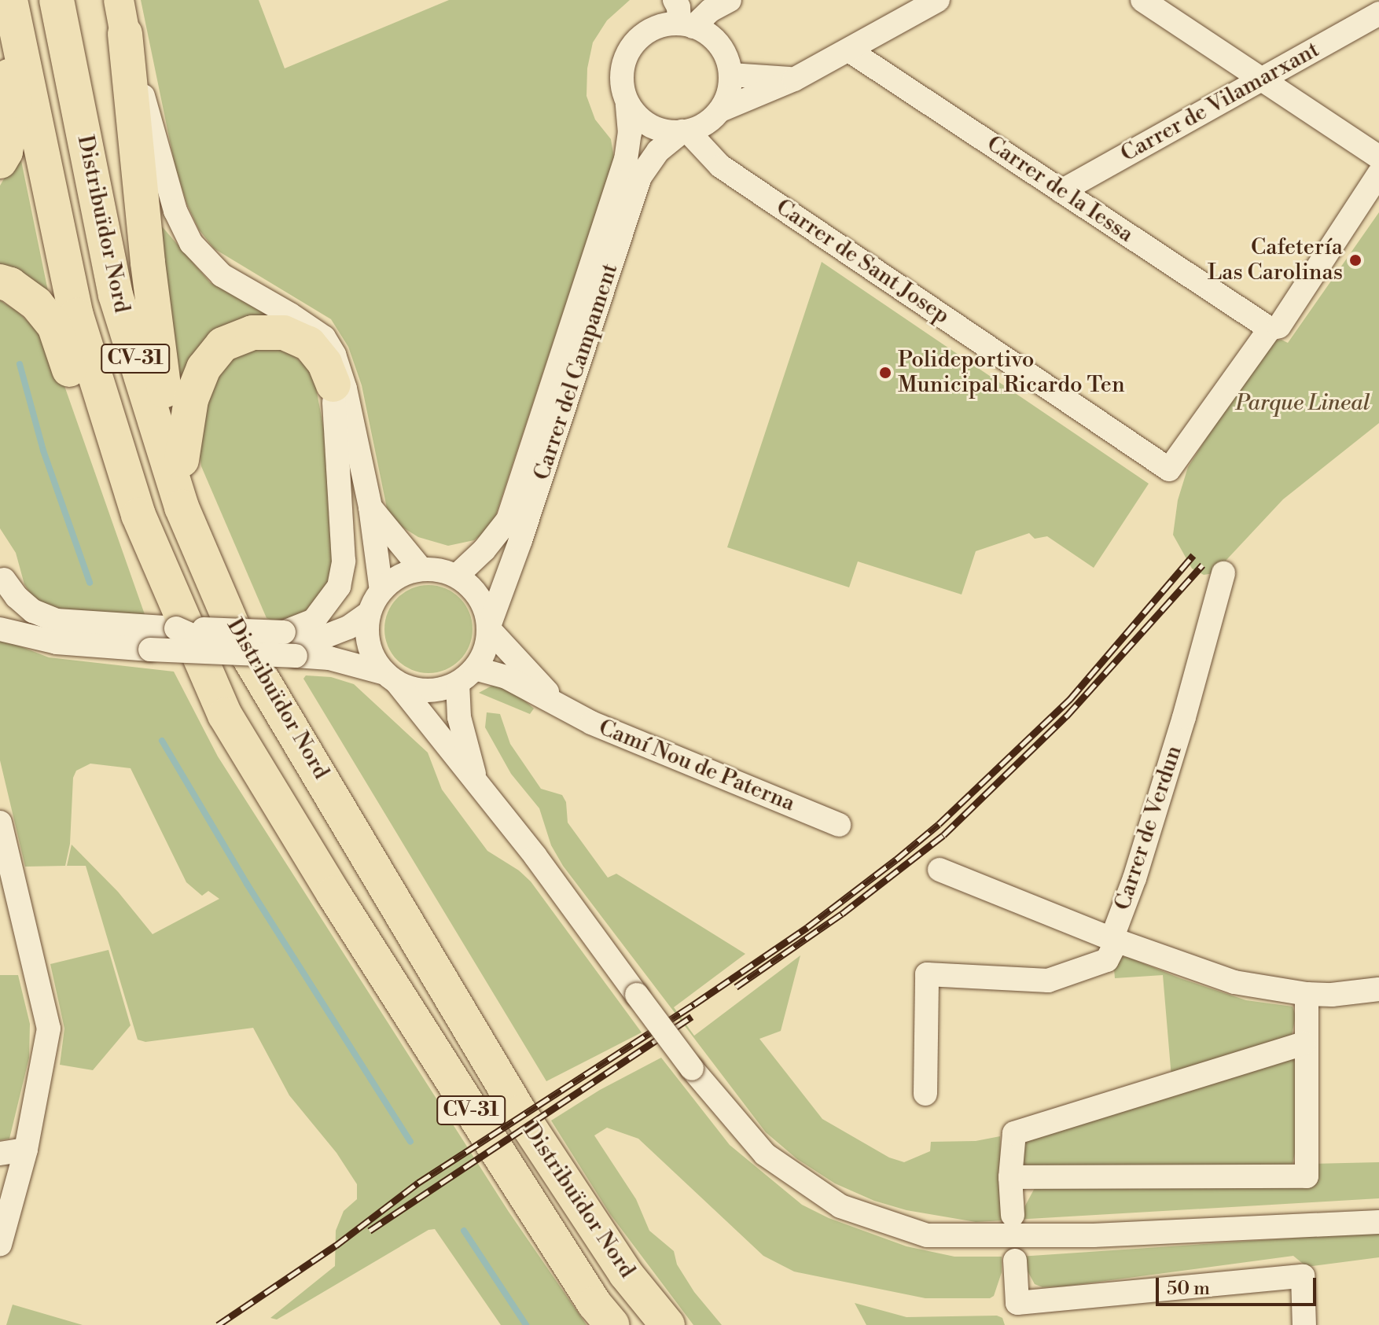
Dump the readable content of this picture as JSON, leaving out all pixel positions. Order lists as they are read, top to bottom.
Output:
{
  "streets": {
    "highway": ["Distribuïdor Nord", "CV-31"],
    "street": [
      "Carrer de Vilamarxant",
      "Carrer de la Iessa",
      "Carrer de Sant Josep",
      "Carrer del Campament",
      "Camí Nou de Paterna",
      "Carrer de Verdun"
    ]
  },
  "crossings": [
    ["Carrer de Vilamarxant", "Carrer de la Iessa"],
    ["Carrer de la Iessa", "Carrer de Sant Josep"],
    ["Carrer de Sant Josep", "Carrer del Campament"],
    ["Carrer del Campament", "Camí Nou de Paterna"]
  ],
  "parks": ["Parque Lineal"],
  "places": ["Cafetería Las Carolinas", "Polideportivo Municipal Ricardo Ten"],
  "scale_bar": "50 m"
}
